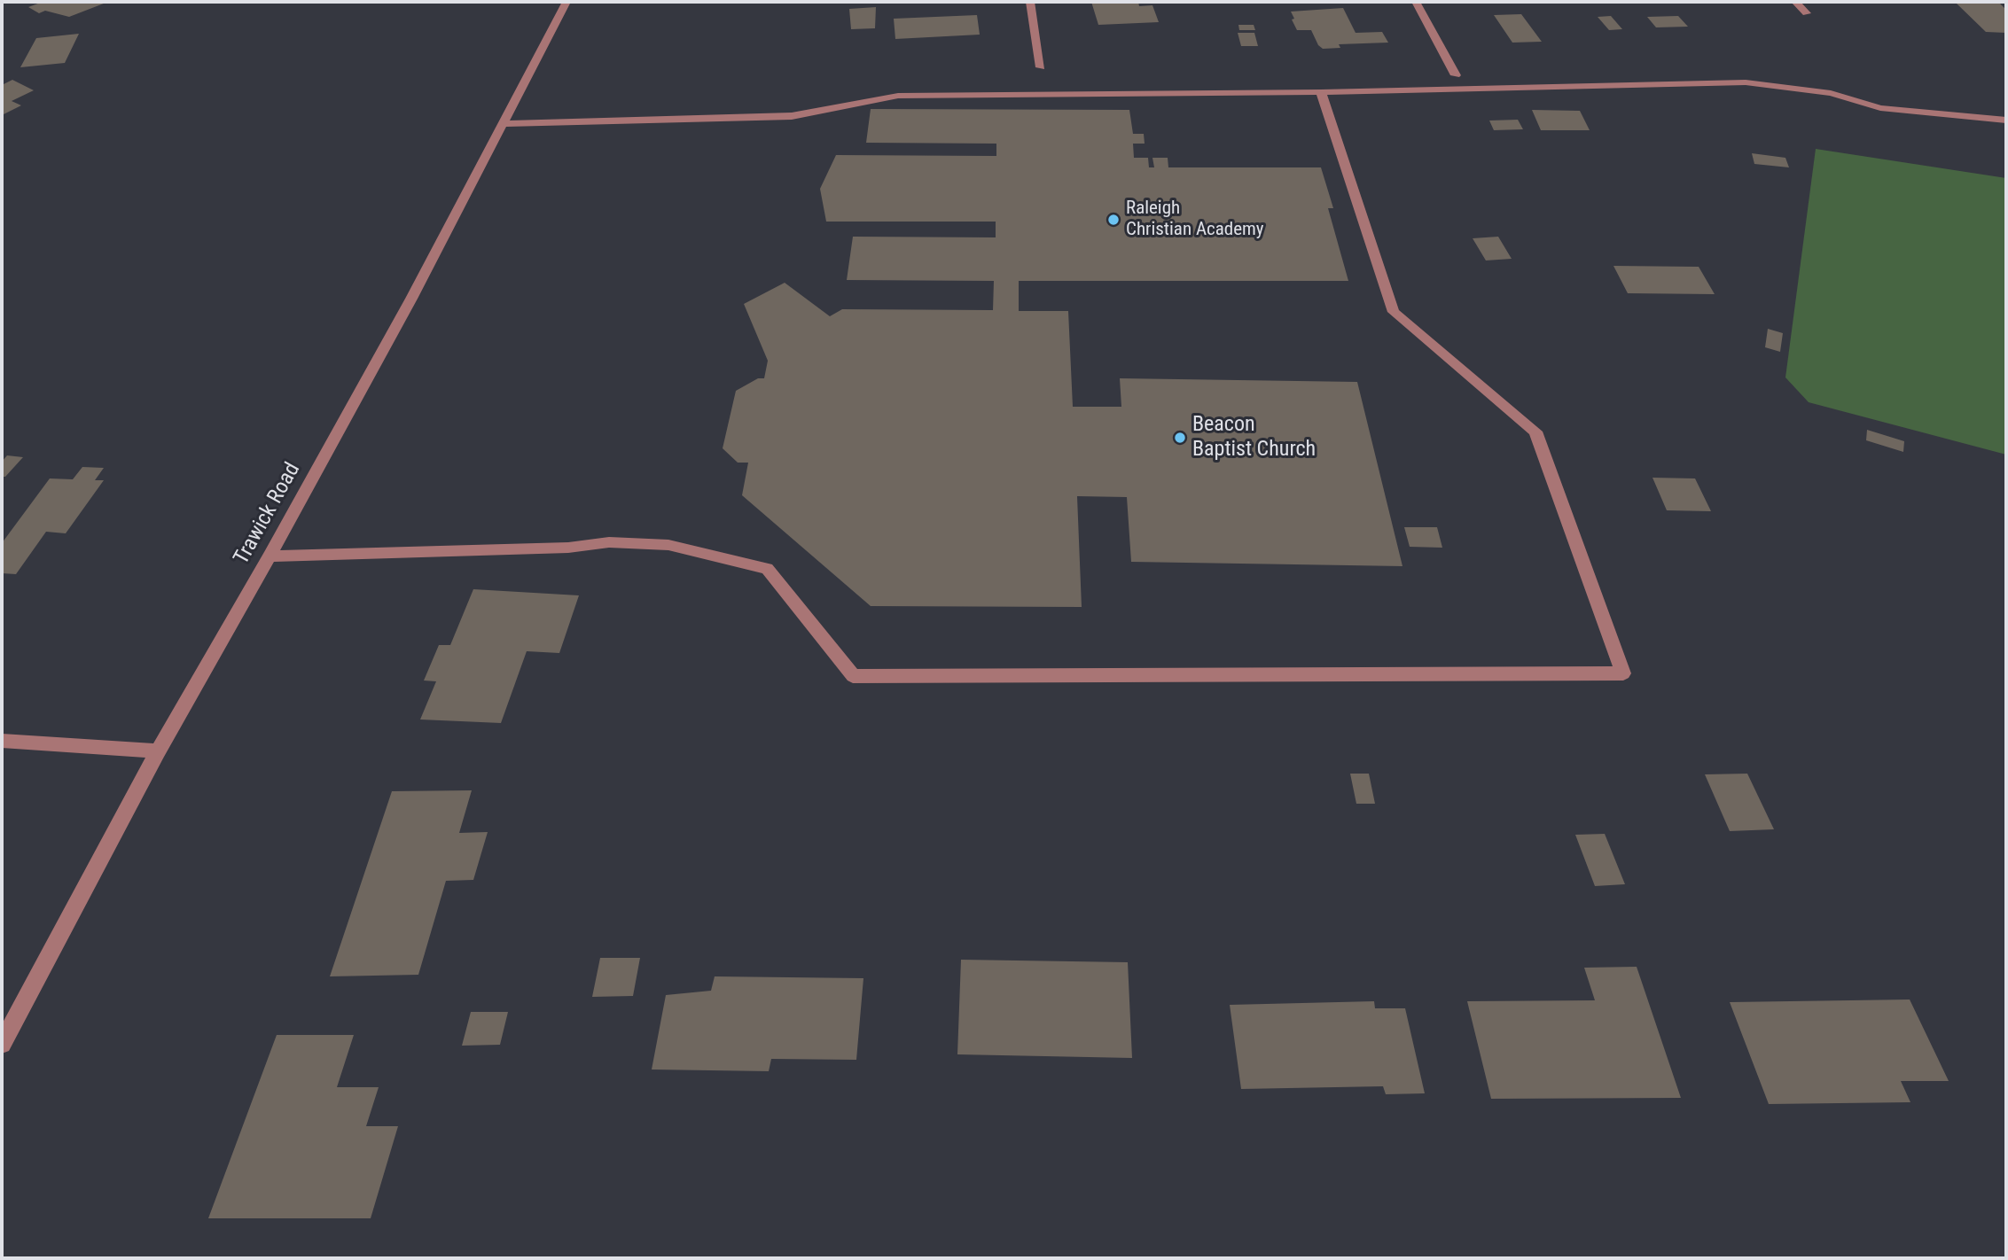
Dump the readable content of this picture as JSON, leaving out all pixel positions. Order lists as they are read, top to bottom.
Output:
{
  "streets": {
    "street": ["Trawick Road"]
  },
  "places": ["Raleigh Christian Academy", "Beacon Baptist Church"]
}
